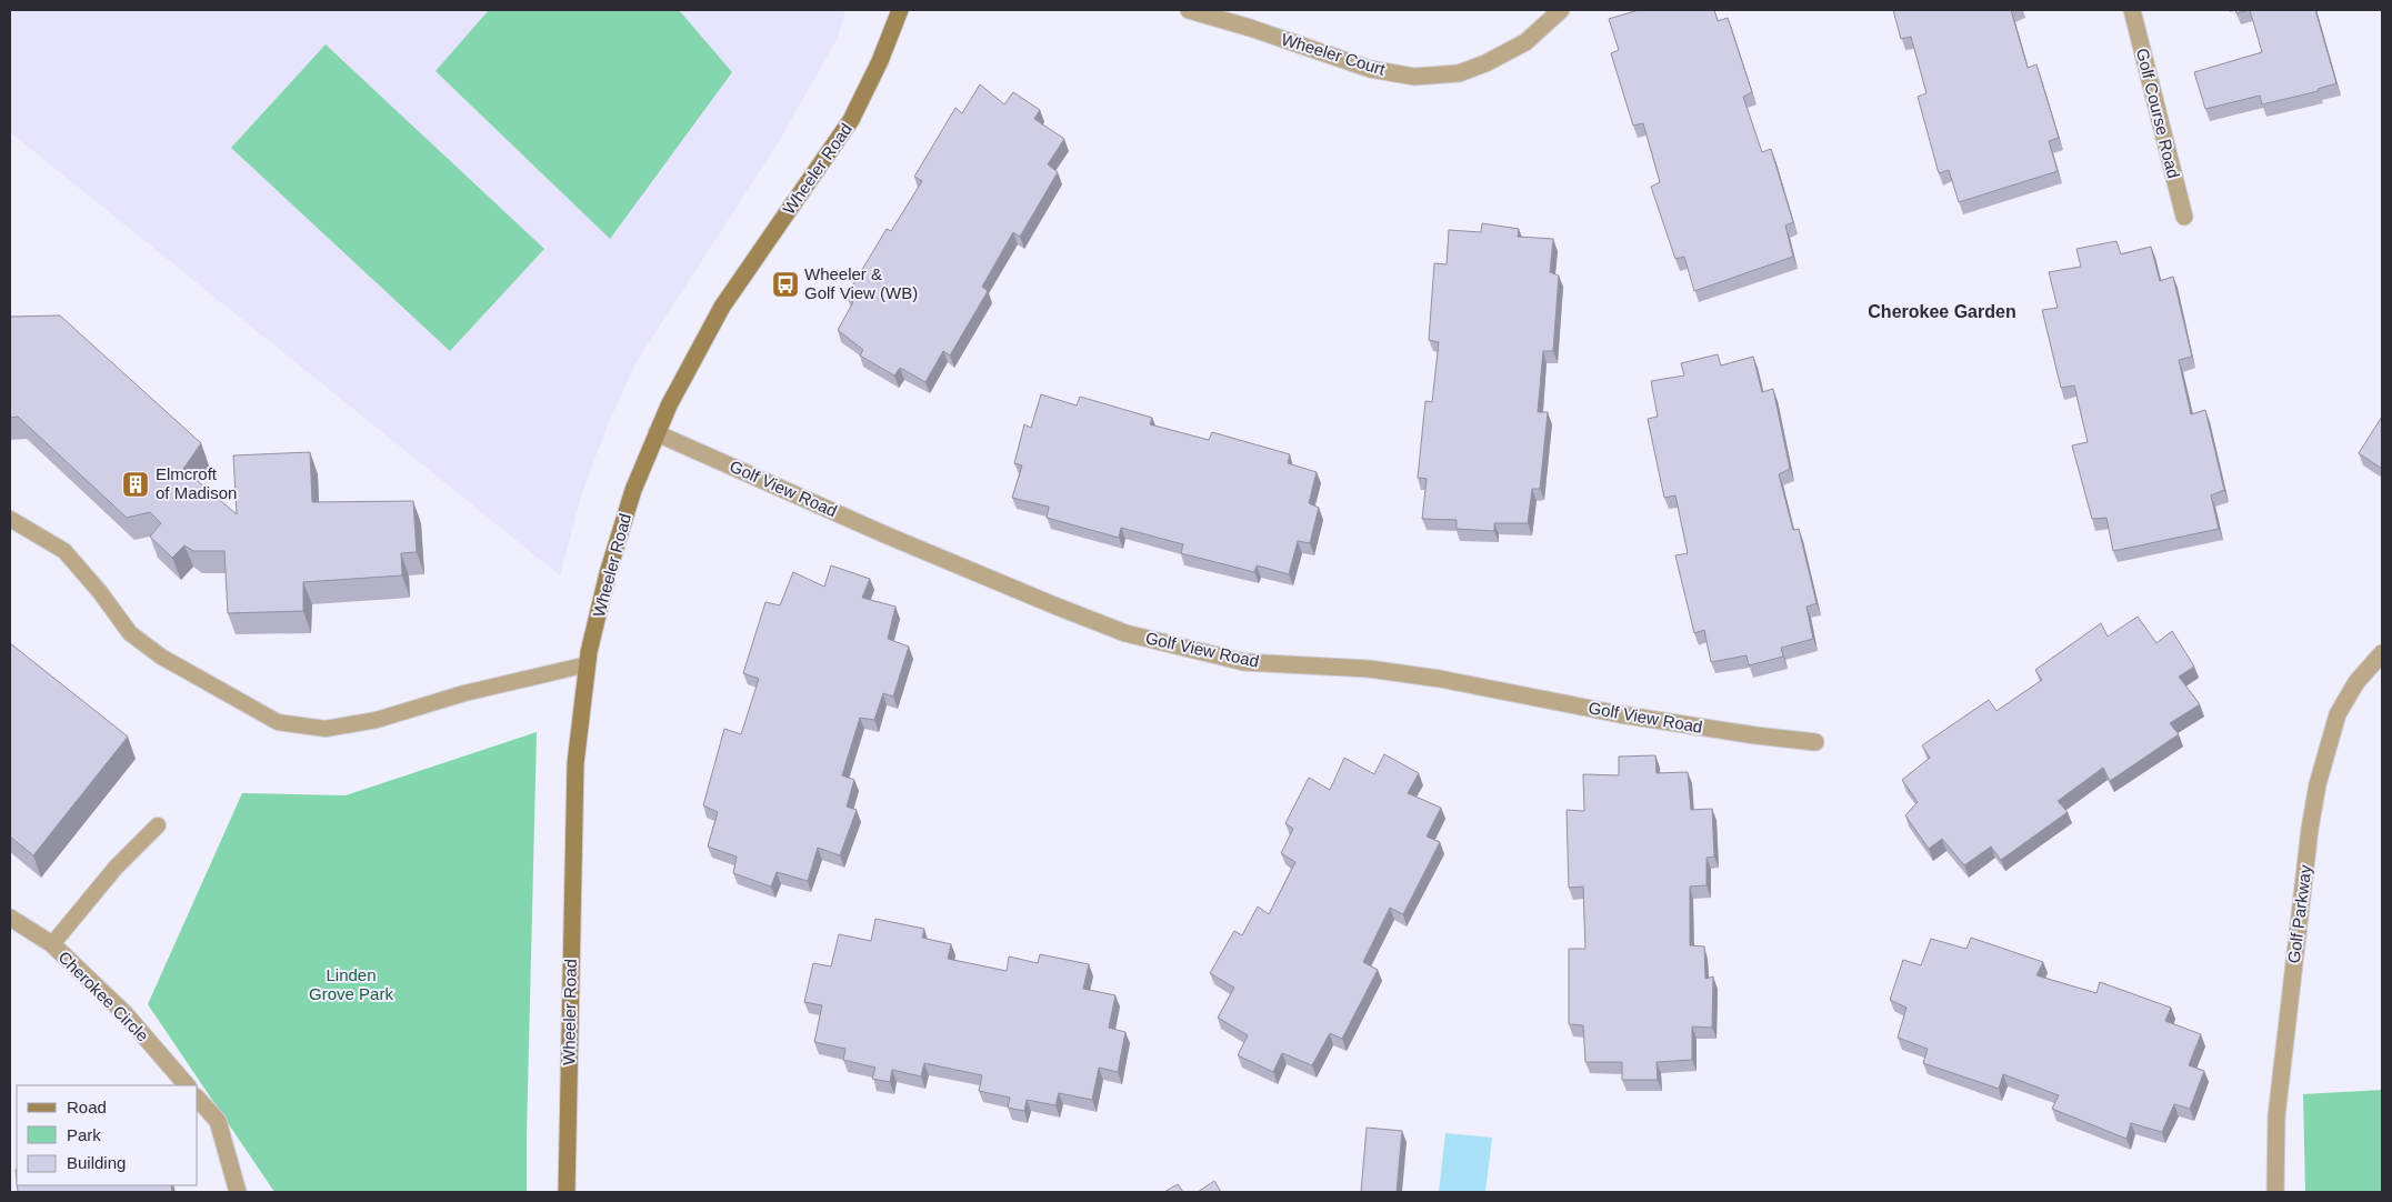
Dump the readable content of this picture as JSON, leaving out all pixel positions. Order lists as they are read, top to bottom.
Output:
{
  "streets": {
    "street": [
      "Wheeler Court",
      "Golf Course Road",
      "Wheeler Road",
      "Golf View Road",
      "Golf Parkway",
      "Cherokee Circle"
    ]
  },
  "crossings": [
    ["Wheeler Road", "Golf View Road"]
  ],
  "districts": ["Cherokee Garden"],
  "parks": ["Linden Grove Park"],
  "places": {
    "bus stop": ["Wheeler & Golf View (WB)"],
    "building": ["Elmcroft of Madison"]
  },
  "legend": ["Road", "Park", "Building"]
}
